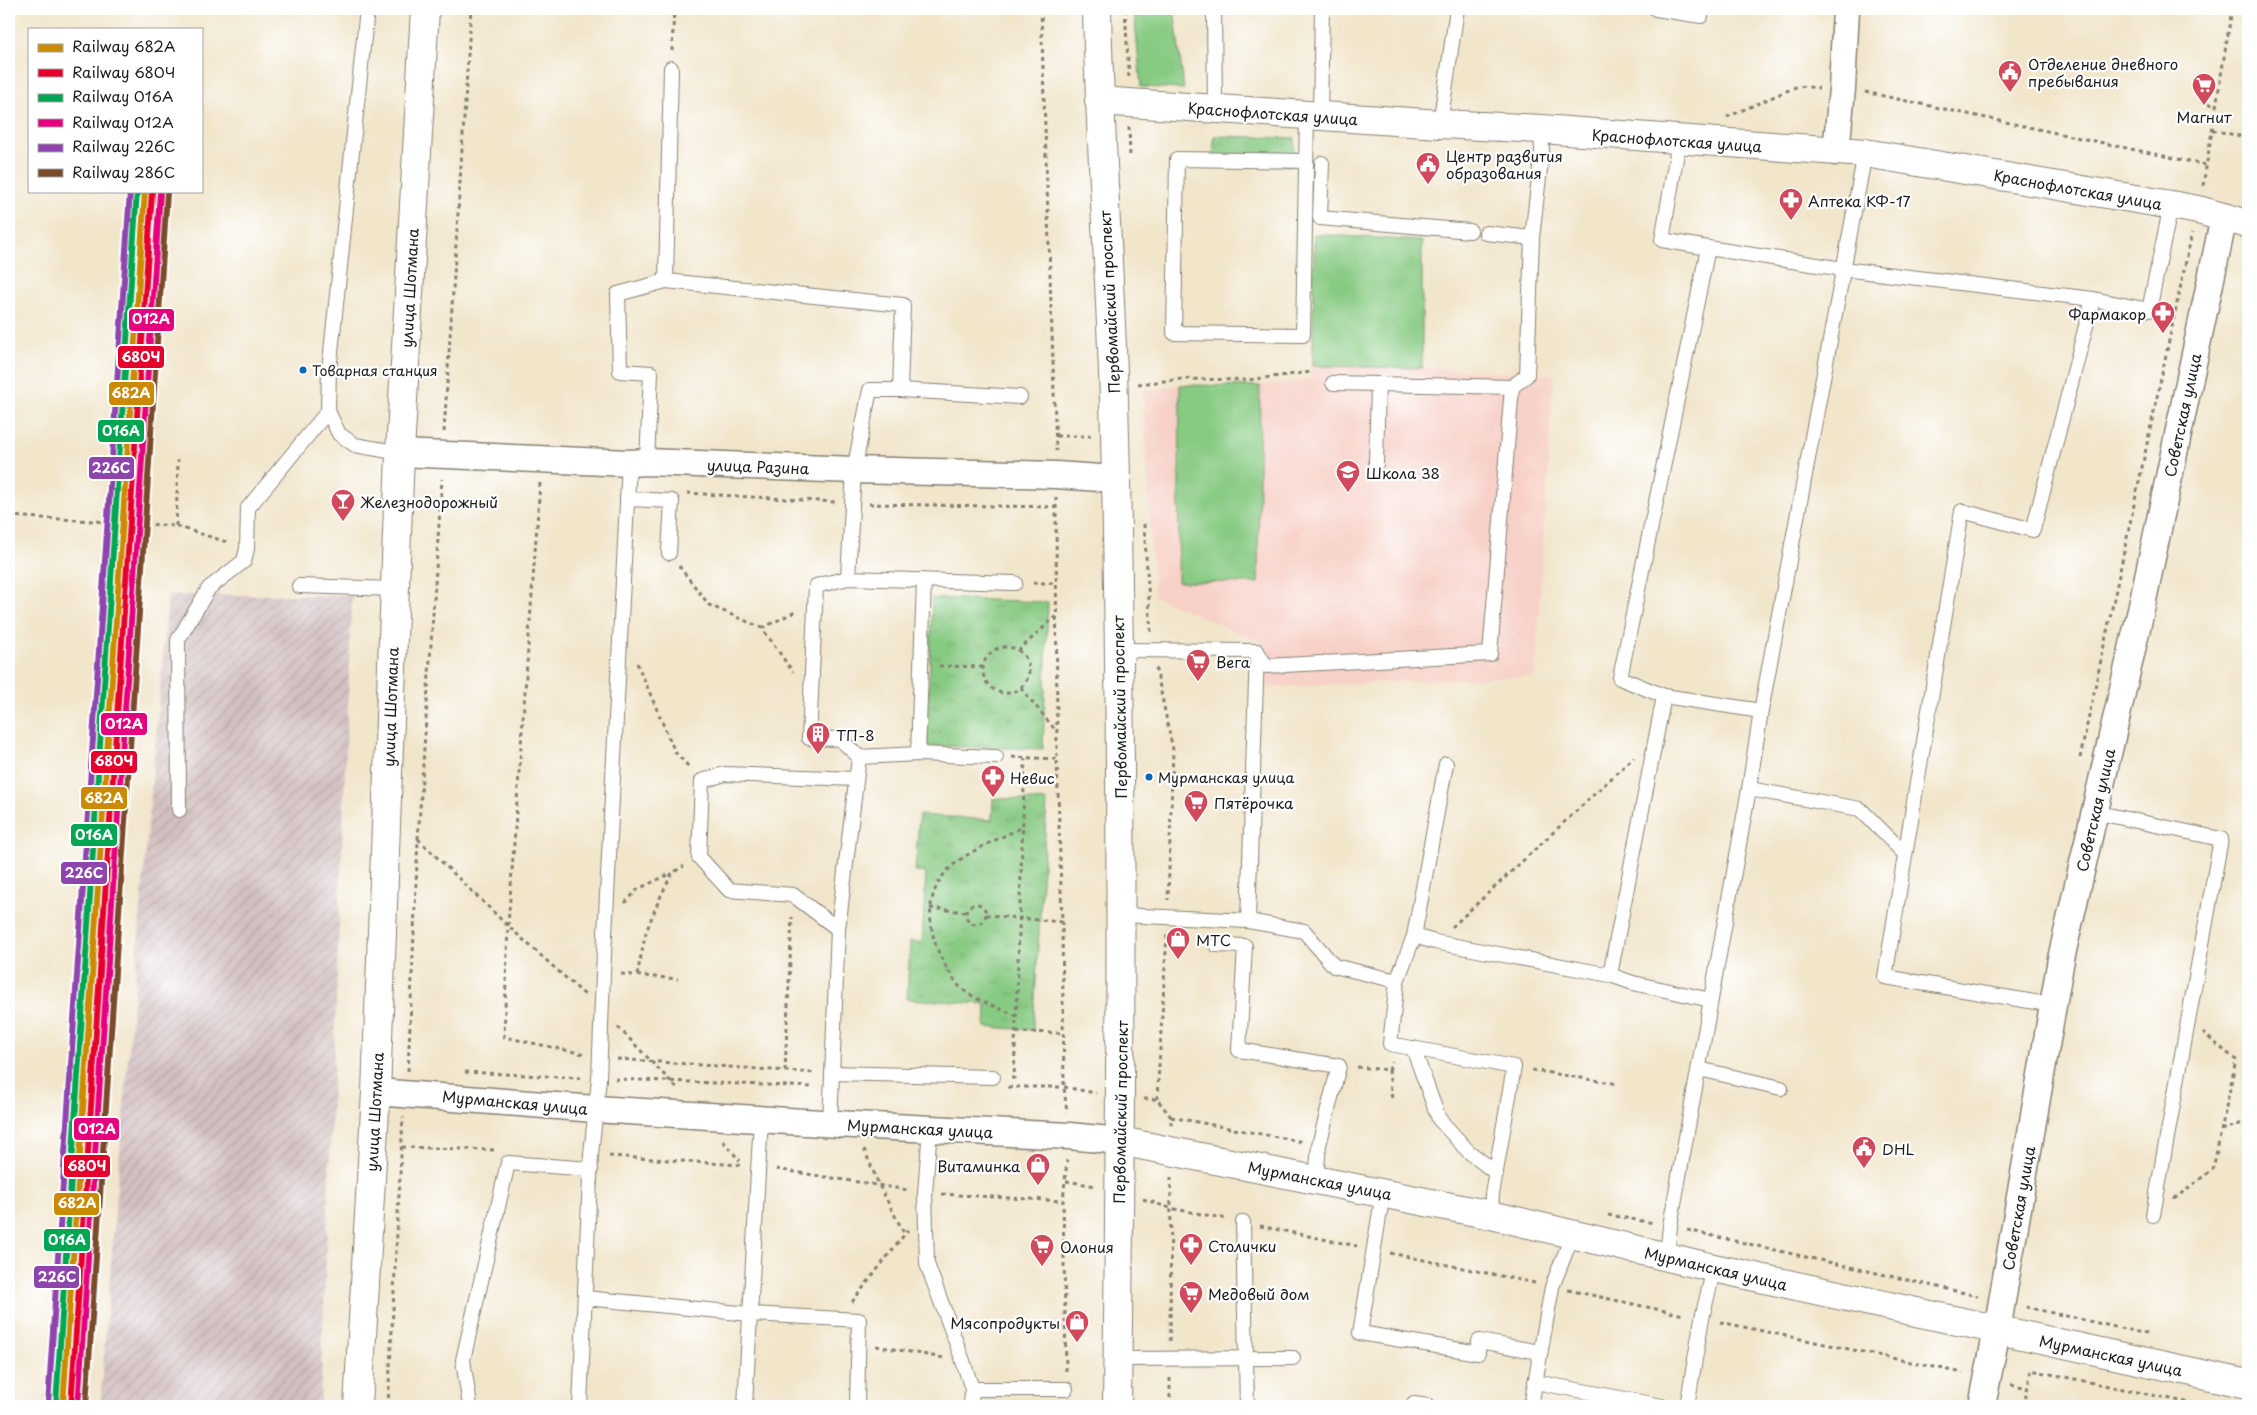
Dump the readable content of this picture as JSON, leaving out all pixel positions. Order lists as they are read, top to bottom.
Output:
{
  "streets": {
    "main road": [
      "Краснофлотская улица",
      "улица Шотмана",
      "Первомайский проспект",
      "Мурманская улица"
    ],
    "street": ["Советская улица", "улица Разина"]
  },
  "crossings": [
    ["Краснофлотская улица", "Первомайский проспект"],
    ["Краснофлотская улица", "Советская улица"],
    ["улица Шотмана", "улица Разина"],
    ["улица Шотмана", "Мурманская улица"],
    ["Первомайский проспект", "улица Разина"],
    ["Первомайский проспект", "Мурманская улица"],
    ["Советская улица", "Мурманская улица"]
  ],
  "places": {
    "public building": ["Отделение дневного пребывания", "Центр развития образования", "DHL"],
    "supermarket": [
      "Магнит",
      "Вега",
      "Пятёрочка",
      "Олония",
      "Медовый дом"
    ],
    "pharmacy": [
      "Аптека КФ-17",
      "Фармакор",
      "Невис",
      "Столички"
    ],
    "other": ["Товарная станция", "Мурманская улица"],
    "school or university": ["Школа 38"],
    "bar": ["Железнодорожный"],
    "building": ["ТП-8"],
    "shop": ["МТС", "Витаминка", "Мясопродукты"]
  },
  "lines": [
    "rail line 682А",
    "rail line 680Ч",
    "rail line 016А",
    "rail line 012А",
    "rail line 226С",
    "rail line 286С"
  ],
  "legend": [
    "Railway 682А",
    "Railway 680Ч",
    "Railway 016А",
    "Railway 012А",
    "Railway 226С",
    "Railway 286С"
  ]
}
